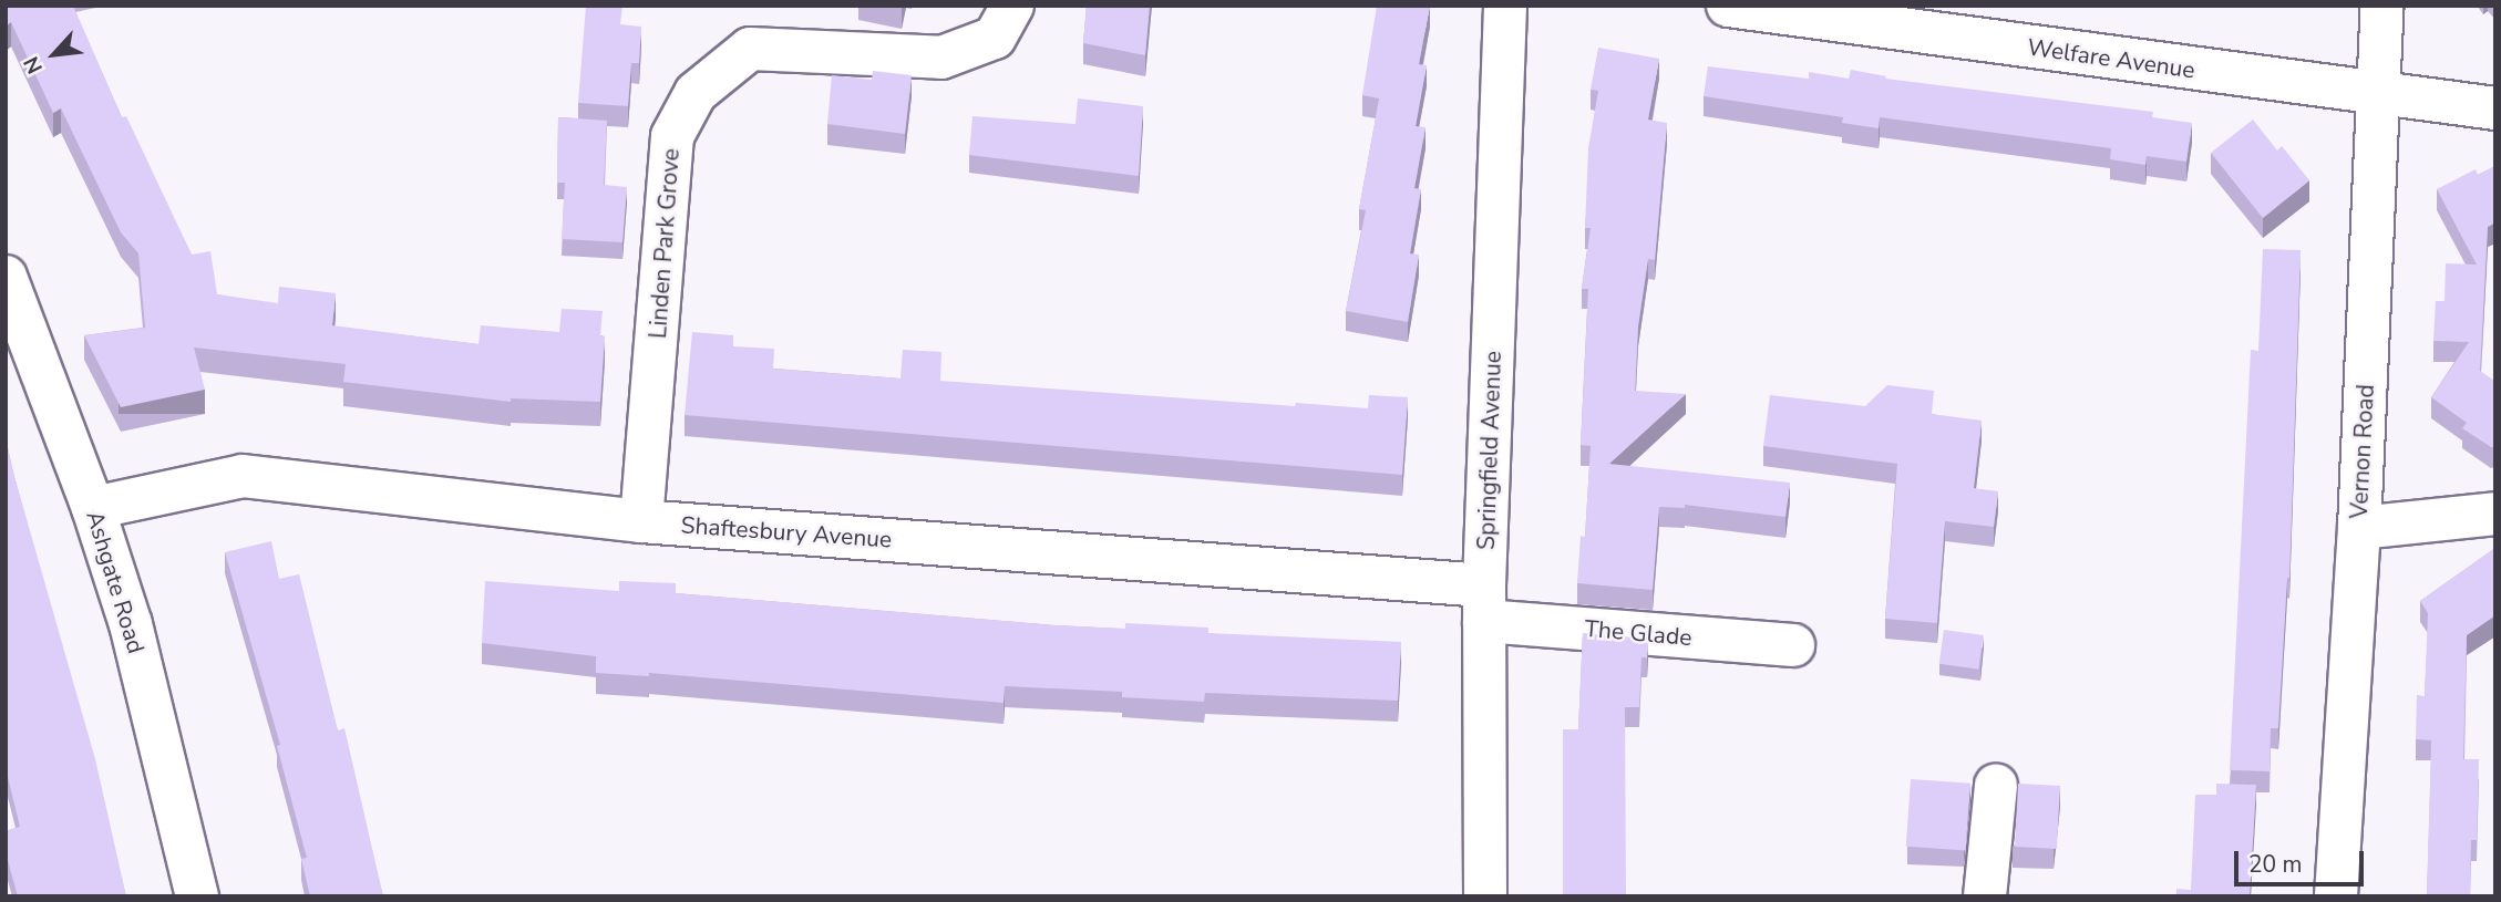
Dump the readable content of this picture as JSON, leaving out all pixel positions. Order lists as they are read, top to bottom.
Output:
{
  "streets": {
    "street": [
      "Welfare Avenue",
      "Linden Park Grove",
      "Springfield Avenue",
      "Vernon Road",
      "Shaftesbury Avenue",
      "Ashgate Road",
      "The Glade"
    ]
  },
  "crossings": [
    ["Welfare Avenue", "Vernon Road"],
    ["Linden Park Grove", "Shaftesbury Avenue"],
    ["Springfield Avenue", "Shaftesbury Avenue"],
    ["Springfield Avenue", "The Glade"],
    ["Shaftesbury Avenue", "Ashgate Road"],
    ["Shaftesbury Avenue", "The Glade"]
  ],
  "scale_bar": "20 m",
  "north": "bottom left"
}
